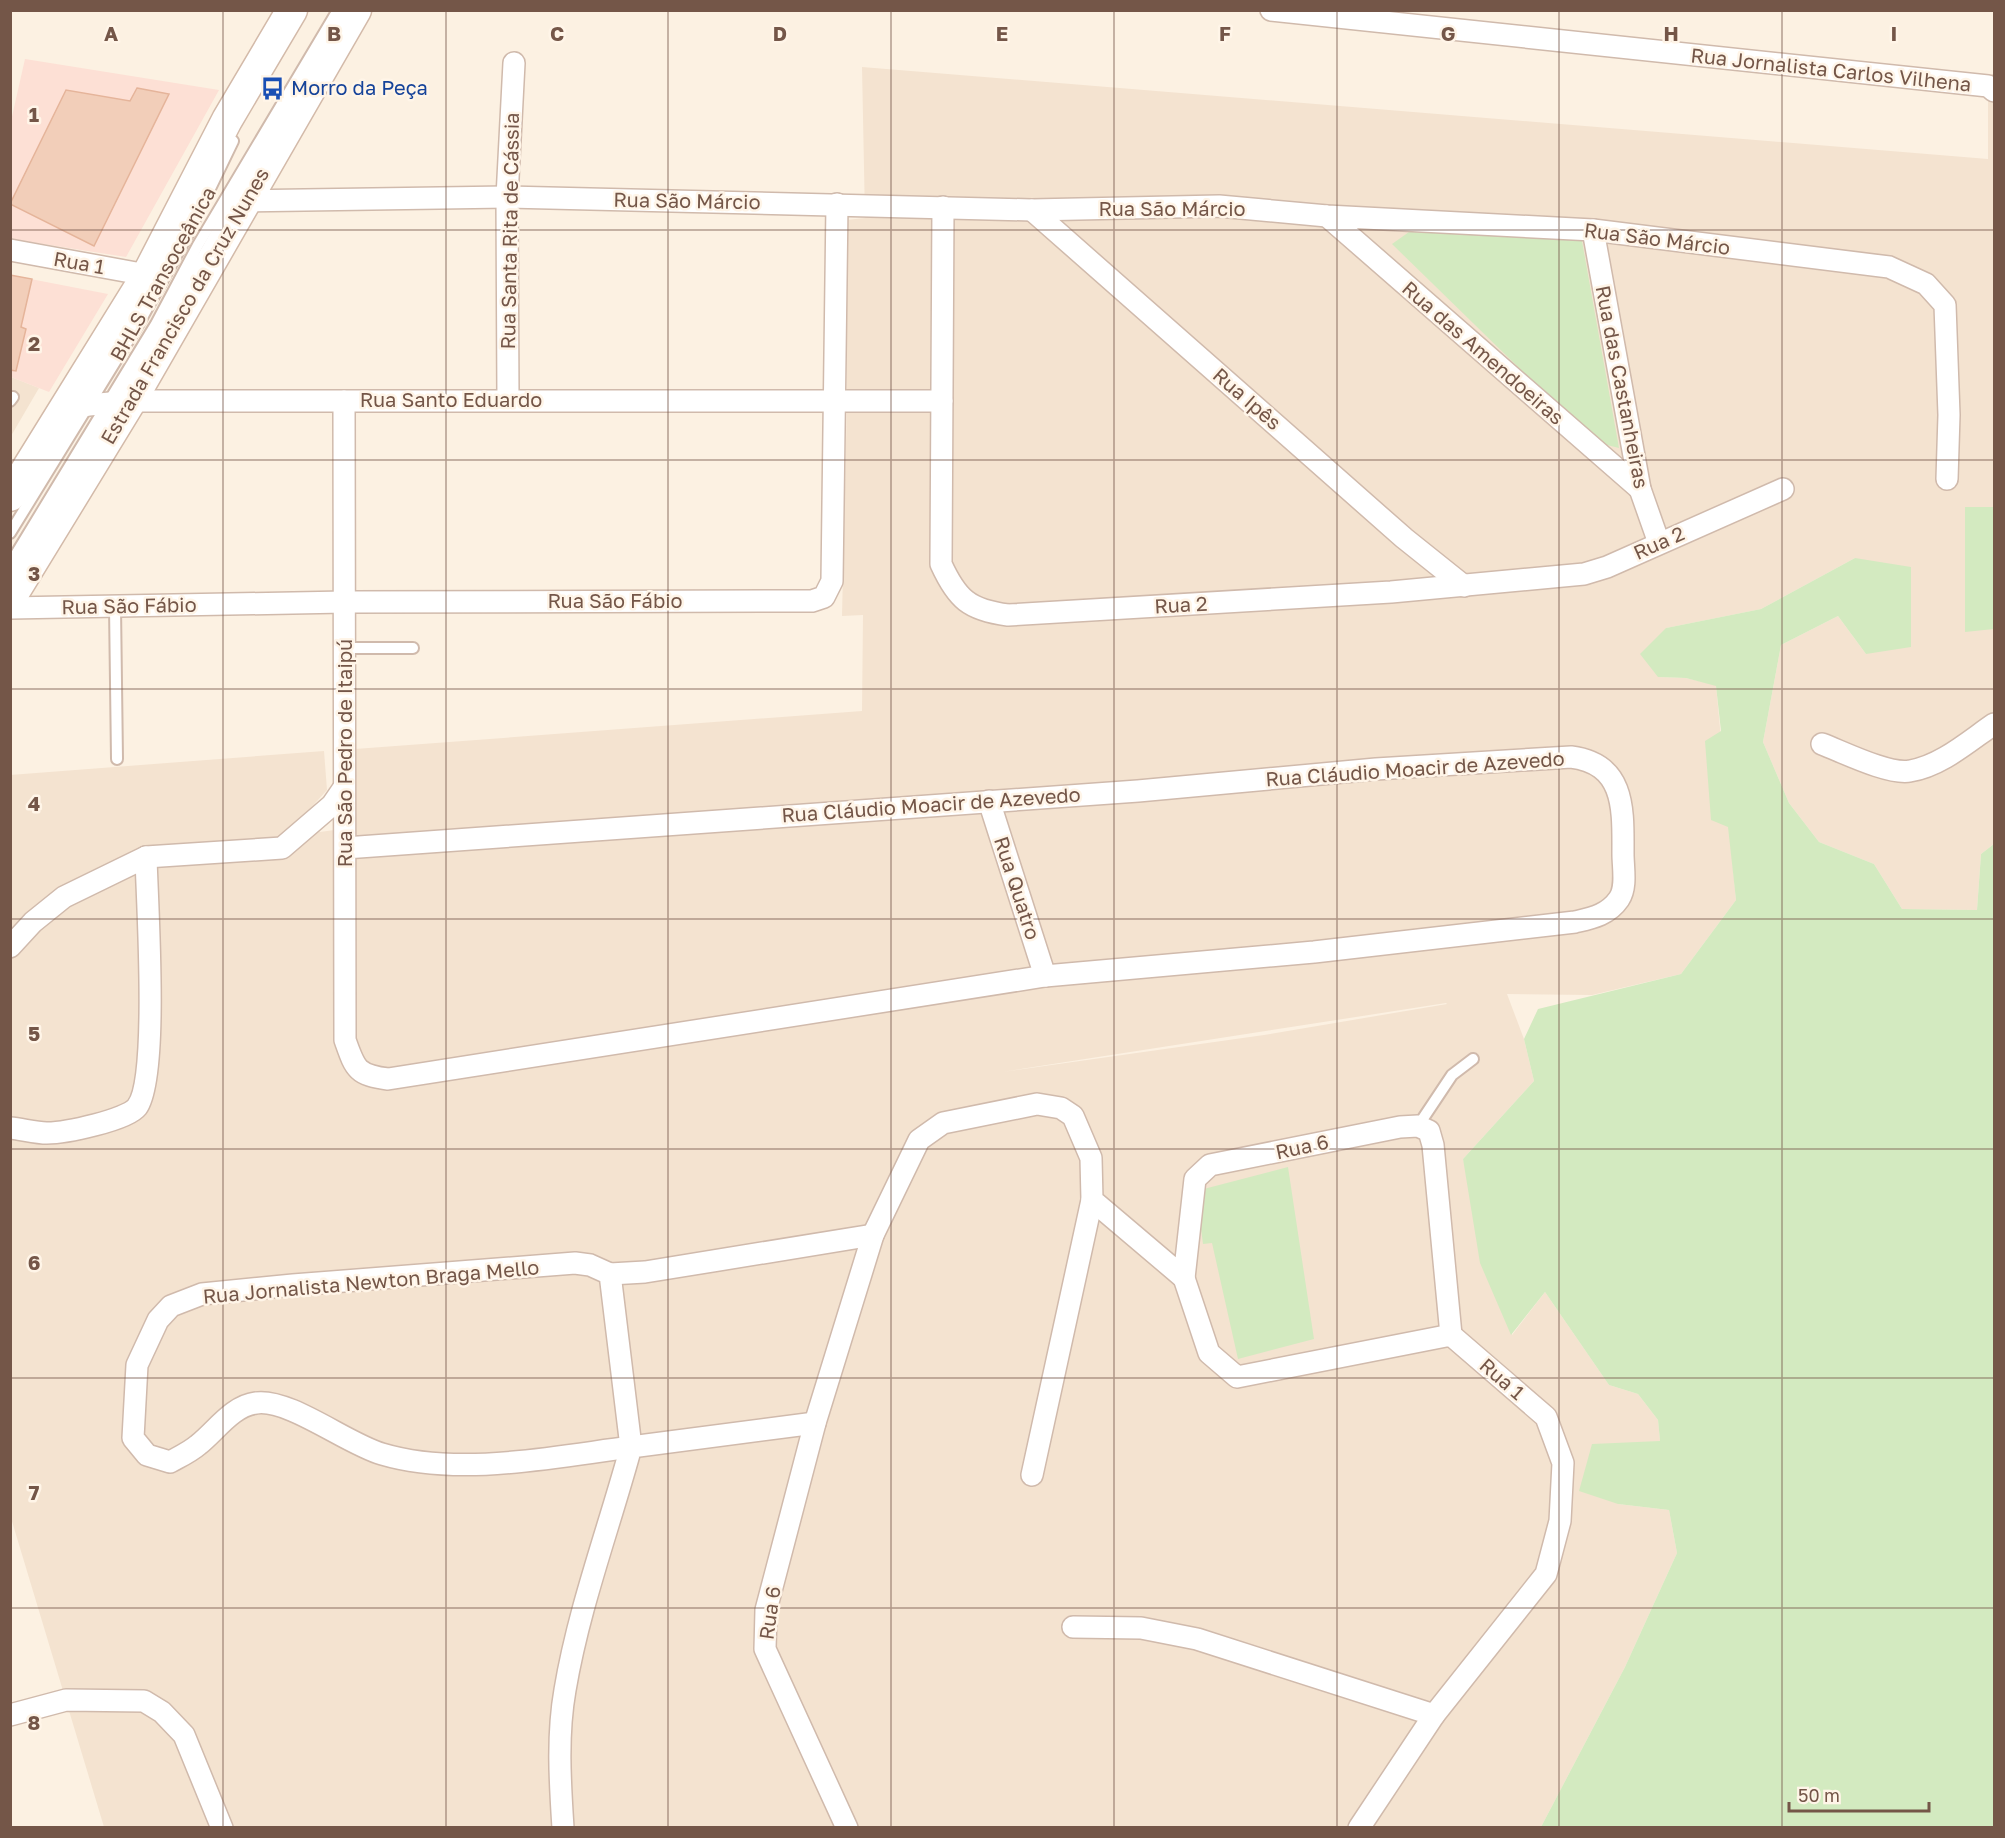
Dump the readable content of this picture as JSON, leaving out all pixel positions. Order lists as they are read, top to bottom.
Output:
{
  "streets": {
    "main road": ["Estrada Francisco da Cruz Nunes"],
    "street": [
      "Rua Jornalista Carlos Vilhena",
      "Rua São Márcio",
      "Rua Santa Rita de Cássia",
      "Rua 1",
      "Rua das Amendoeiras",
      "Rua das Castanheiras",
      "Rua Ipês",
      "Rua Santo Eduardo",
      "Rua 2",
      "Rua São Fábio",
      "Rua São Pedro de Itaipú",
      "Rua Cláudio Moacir de Azevedo",
      "Rua Quatro",
      "Rua 6",
      "Rua Jornalista Newton Braga Mello"
    ],
    "lane": ["BHLS Transoceânica"]
  },
  "crossings": [
    ["Rua São Márcio", "Rua Santa Rita de Cássia"],
    ["Rua São Márcio", "Estrada Francisco da Cruz Nunes"],
    ["Rua São Márcio", "Rua das Amendoeiras"],
    ["Rua São Márcio", "Rua das Castanheiras"],
    ["Rua São Márcio", "Rua Ipês"],
    ["Rua São Márcio", "Rua 2"],
    ["Rua São Márcio", "Rua São Fábio"],
    ["Rua Santa Rita de Cássia", "Rua Santo Eduardo"],
    ["Rua 1", "Estrada Francisco da Cruz Nunes"],
    ["BHLS Transoceânica", "Estrada Francisco da Cruz Nunes"],
    ["BHLS Transoceânica", "Rua Santo Eduardo"],
    ["Estrada Francisco da Cruz Nunes", "Rua Santo Eduardo"],
    ["Rua das Amendoeiras", "Rua das Castanheiras"],
    ["Rua das Castanheiras", "Rua 2"],
    ["Rua Ipês", "Rua 2"],
    ["Rua Santo Eduardo", "Rua 2"],
    ["Rua Santo Eduardo", "Rua São Fábio"],
    ["Rua Santo Eduardo", "Rua São Pedro de Itaipú"],
    ["Rua São Fábio", "Rua São Pedro de Itaipú"],
    ["Rua São Pedro de Itaipú", "Rua Cláudio Moacir de Azevedo"],
    ["Rua Cláudio Moacir de Azevedo", "Rua Quatro"]
  ],
  "places": {
    "bus stop": ["Morro da Peça"]
  },
  "scale_bar": "50 m",
  "grid": {
    "columns": [
      "A",
      "B",
      "C",
      "D",
      "E",
      "F",
      "G",
      "H",
      "I"
    ],
    "rows": [
      "1",
      "2",
      "3",
      "4",
      "5",
      "6",
      "7",
      "8"
    ]
  }
}
